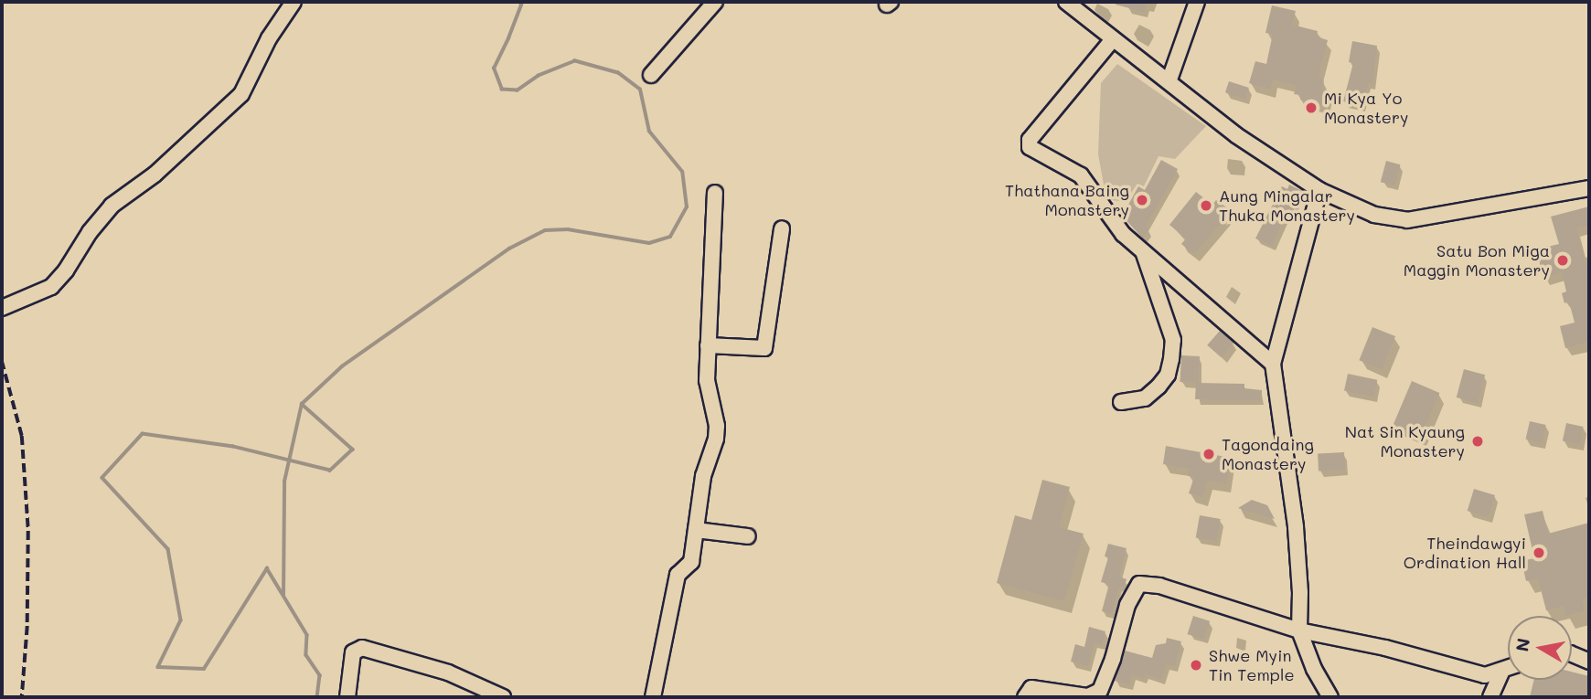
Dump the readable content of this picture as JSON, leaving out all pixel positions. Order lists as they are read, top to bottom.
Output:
{
  "places": [
    "Mi Kya Yo Monastery",
    "Thathana Baing Monastery",
    "Aung Mingalar Thuka Monastery",
    "Satu Bon Miga Maggin Monastery",
    "Nat Sin Kyaung Monastery",
    "Tagondaing Monastery",
    "Theindawgyi Ordination Hall",
    "Shwe Myin Tin Temple"
  ],
  "north": "left"
}
